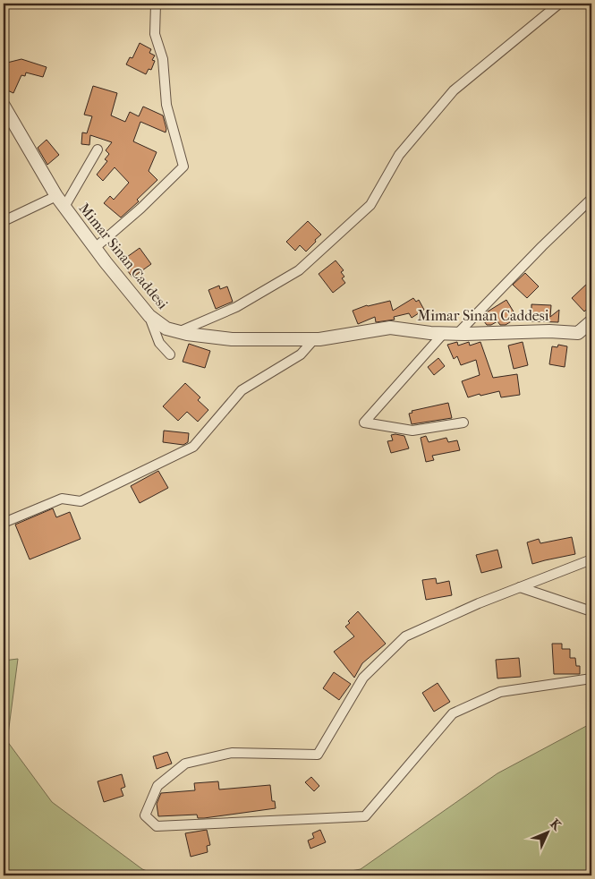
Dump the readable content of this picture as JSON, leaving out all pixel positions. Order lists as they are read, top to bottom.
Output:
{
  "streets": {
    "street": ["Mimar Sinan Caddesi"]
  },
  "north": "top right"
}
